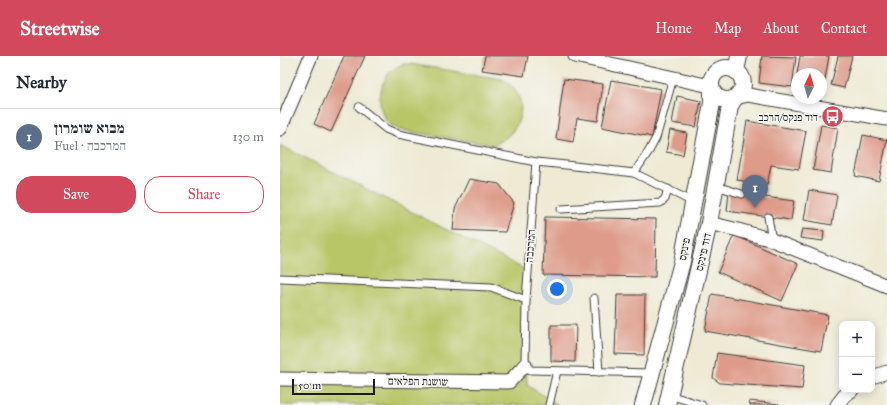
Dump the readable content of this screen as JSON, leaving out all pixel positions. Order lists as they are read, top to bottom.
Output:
{
  "streets": {
    "street": ["פינקס", "דוד פינקס", "שושנת הפלאים"],
    "lane": ["המרכבה"]
  },
  "crossings": [
    ["המרכבה", "שושנת הפלאים"]
  ],
  "places": {
    "bus stop": ["דוד פנקס/הרכב"]
  },
  "scale_bar": "50 m",
  "north": "top",
  "page": {
    "header": "Streetwise",
    "nav": [
      "Home",
      "Map",
      "About",
      "Contact"
    ],
    "heading": "Nearby",
    "list": [
      {
        "mark": "1",
        "name": "מבוא שומרון",
        "note": "Fuel · המרכבה",
        "value": "130 m"
      }
    ],
    "buttons": ["Save", "Share"],
    "pins": "1",
    "map_buttons": ["+", "−"],
    "scale": "50 m"
  }
}
